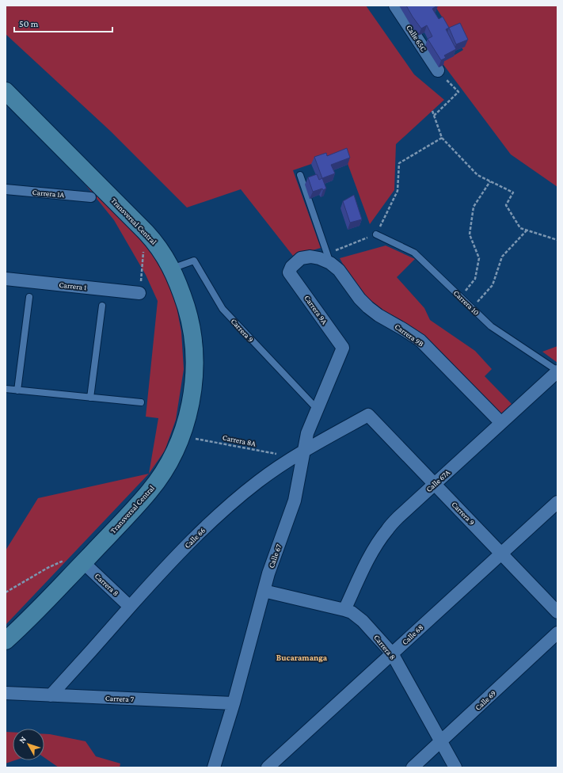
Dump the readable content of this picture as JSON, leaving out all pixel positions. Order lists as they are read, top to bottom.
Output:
{
  "streets": {
    "main road": ["Transversal Central"],
    "street": [
      "Calle 65C",
      "Carrera 1A",
      "Carrera 1",
      "Carrera 9A",
      "Carrera 9",
      "Carrera 9B",
      "Calle 67A",
      "Calle 66",
      "Calle 67",
      "Carrera 8",
      "Calle 68",
      "Carrera 7",
      "Calle 69"
    ],
    "lane": ["Carrera 10"],
    "path": ["Carrera 8A"]
  },
  "crossings": [
    ["Transversal Central", "Carrera 9"],
    ["Transversal Central", "Carrera 8A"],
    ["Transversal Central", "Carrera 8"],
    ["Carrera 10", "Calle 67A"],
    ["Carrera 9A", "Carrera 9B"],
    ["Carrera 9A", "Calle 67"],
    ["Carrera 9", "Calle 67A"],
    ["Carrera 9", "Calle 66"],
    ["Carrera 9", "Calle 67"],
    ["Carrera 9", "Calle 68"],
    ["Carrera 9B", "Calle 67A"],
    ["Carrera 8A", "Calle 66"],
    ["Carrera 8A", "Calle 67"],
    ["Calle 67A", "Carrera 8"],
    ["Calle 66", "Calle 67"],
    ["Calle 66", "Carrera 8"],
    ["Calle 66", "Carrera 7"],
    ["Calle 67", "Carrera 8"],
    ["Calle 67", "Carrera 7"],
    ["Carrera 8", "Calle 68"],
    ["Carrera 8", "Calle 69"]
  ],
  "districts": ["Bucaramanga"],
  "scale_bar": "50 m",
  "north": "top left"
}
